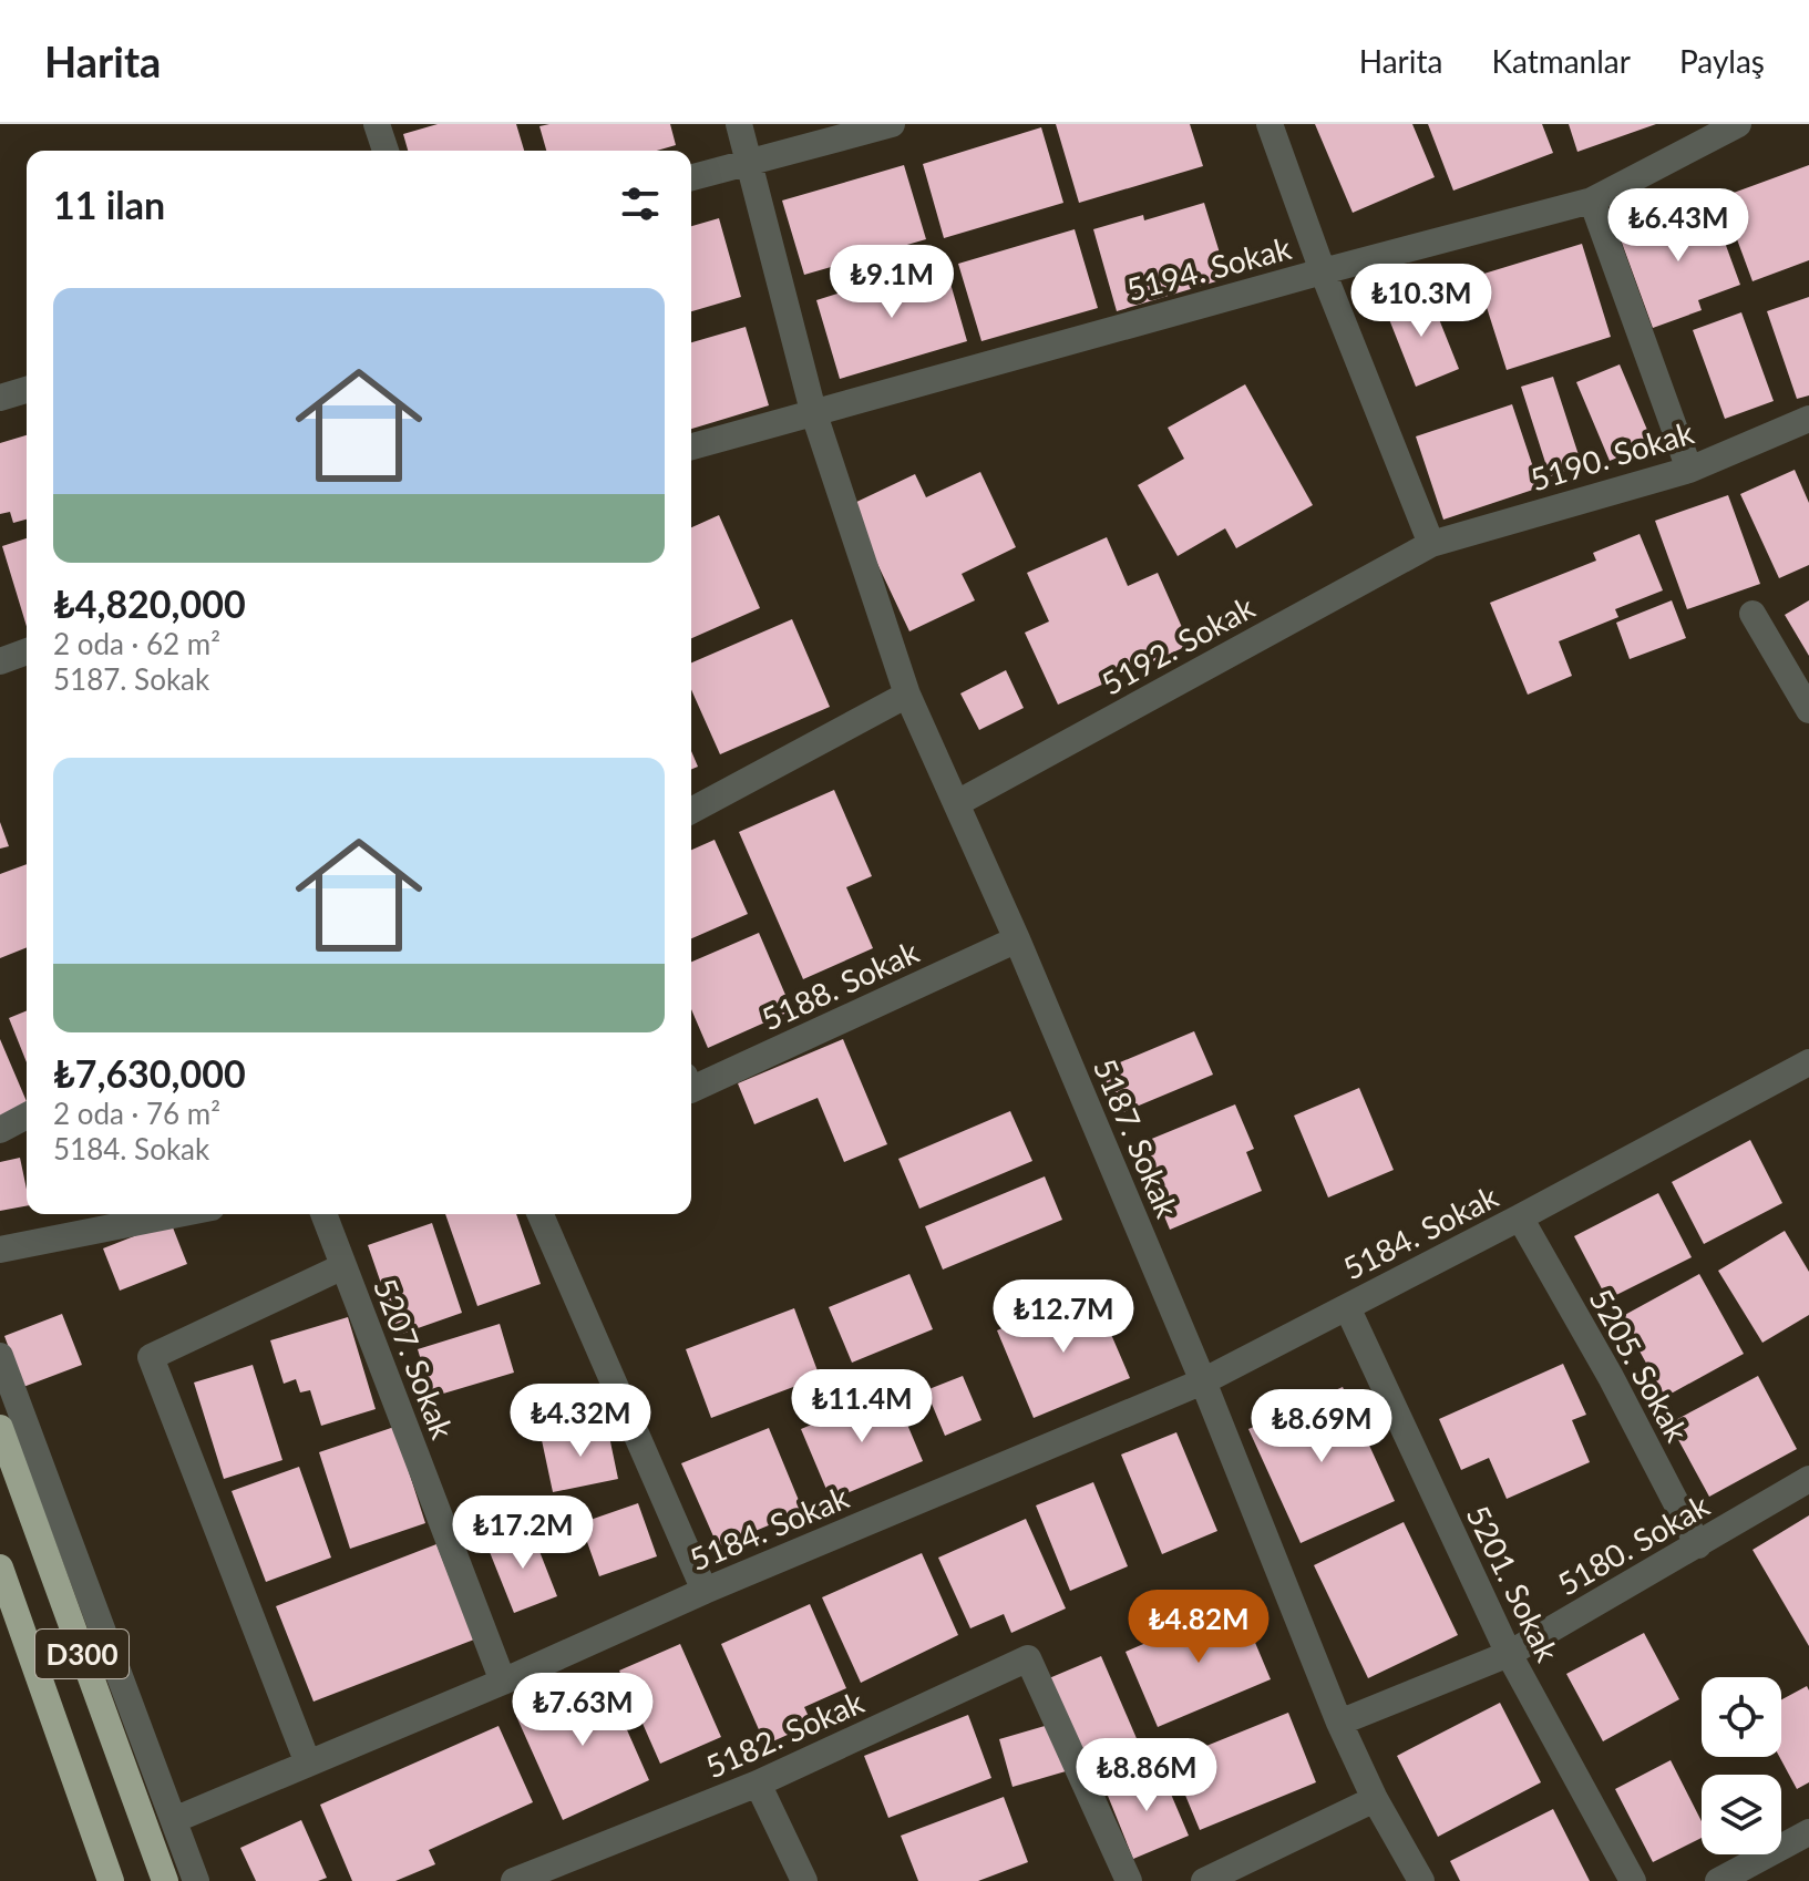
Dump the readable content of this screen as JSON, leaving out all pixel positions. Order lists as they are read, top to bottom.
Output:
{
  "streets": {
    "highway": ["D300"],
    "street": [
      "5194. Sokak",
      "5190. Sokak",
      "5192. Sokak",
      "5188. Sokak",
      "5187. Sokak",
      "5184. Sokak",
      "5207. Sokak",
      "5205. Sokak",
      "5180. Sokak",
      "5201. Sokak",
      "5182. Sokak"
    ]
  },
  "crossings": [
    ["5194. Sokak", "5187. Sokak"],
    ["5190. Sokak", "5192. Sokak"],
    ["5192. Sokak", "5187. Sokak"],
    ["5188. Sokak", "5187. Sokak"],
    ["5187. Sokak", "5184. Sokak"],
    ["5187. Sokak", "5180. Sokak"],
    ["5184. Sokak", "5207. Sokak"],
    ["5184. Sokak", "5205. Sokak"],
    ["5184. Sokak", "5201. Sokak"],
    ["5205. Sokak", "5180. Sokak"],
    ["5180. Sokak", "5201. Sokak"]
  ],
  "page": {
    "header": "Harita",
    "nav": ["Harita", "Katmanlar", "Paylaş"],
    "heading": "11 ilan",
    "price": [
      "₺6.43M",
      "₺9.1M",
      "₺10.3M",
      "₺12.7M",
      "₺11.4M",
      "₺4.32M",
      "₺8.69M",
      "₺17.2M",
      "₺4.82M",
      "₺7.63M",
      "₺8.86M"
    ],
    "list": [
      {
        "name": "₺4,820,000",
        "note": "2 oda · 62 m² · 5187. Sokak"
      },
      {
        "name": "₺7,630,000",
        "note": "2 oda · 76 m² · 5184. Sokak"
      }
    ]
  }
}
